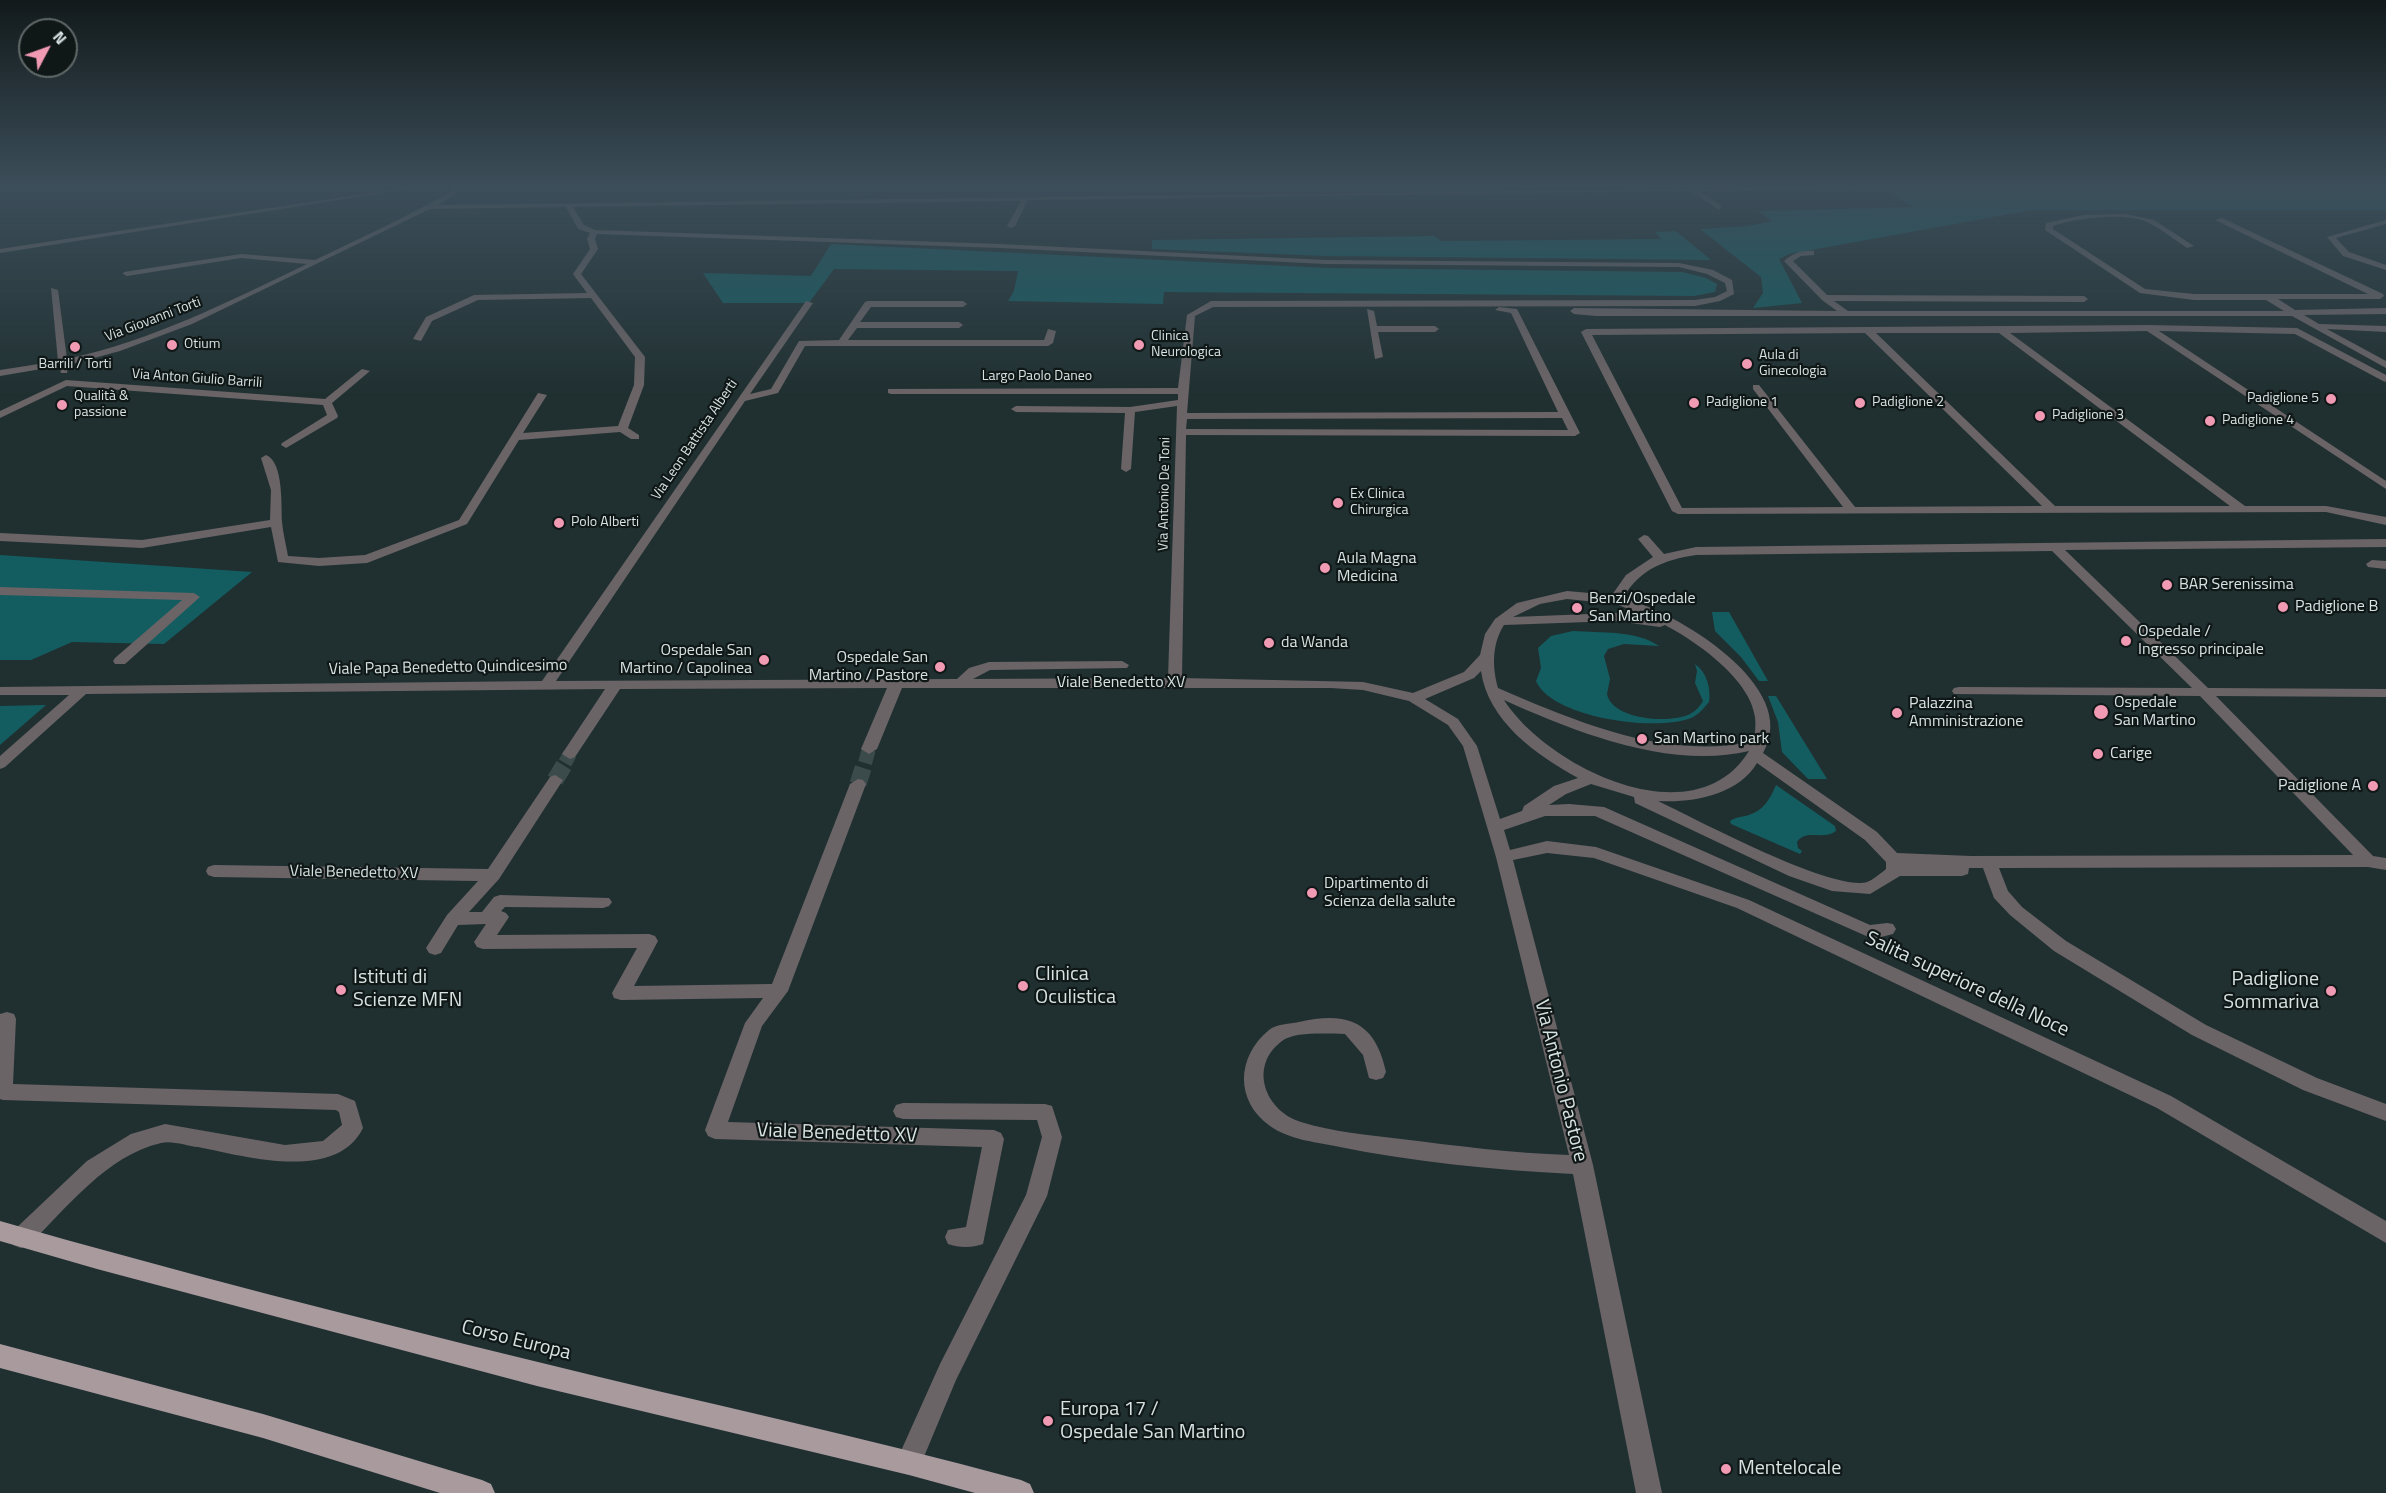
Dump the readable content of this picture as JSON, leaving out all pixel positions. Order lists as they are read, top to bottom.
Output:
{
  "streets": {
    "main road": ["Corso Europa"],
    "street": [
      "Via Giovanni Torti",
      "Largo Paolo Daneo",
      "Via Anton Giulio Barrili",
      "Via Leon Battista Alberti",
      "Via Antonio De Toni",
      "Viale Papa Benedetto Quindicesimo",
      "Viale Benedetto XV",
      "Salita superiore della Noce",
      "Via Antonio Pastore"
    ]
  },
  "crossings": [
    ["Largo Paolo Daneo", "Via Antonio De Toni"],
    ["Via Leon Battista Alberti", "Viale Papa Benedetto Quindicesimo"],
    ["Via Antonio De Toni", "Viale Benedetto XV"],
    ["Viale Papa Benedetto Quindicesimo", "Viale Benedetto XV"],
    ["Viale Benedetto XV", "Via Antonio Pastore"],
    ["Salita superiore della Noce", "Via Antonio Pastore"]
  ],
  "places": [
    "Otium",
    "Clinica Neurologica",
    "Barrili / Torti",
    "Aula di Ginecologia",
    "Padiglione 5",
    "Padiglione 1",
    "Padiglione 2",
    "Qualità & passione",
    "Padiglione 3",
    "Padiglione 4",
    "Ex Clinica Chirurgica",
    "Polo Alberti",
    "Aula Magna Medicina",
    "BAR Serenissima",
    "Padiglione B",
    "Benzi/Ospedale San Martino",
    "Ospedale / Ingresso principale",
    "da Wanda",
    "Ospedale San Martino / Capolinea",
    "Ospedale San Martino / Pastore",
    "Ospedale San Martino",
    "Palazzina Amministrazione",
    "San Martino park",
    "Carige",
    "Padiglione A",
    "Dipartimento di Scienza della salute",
    "Clinica Oculistica",
    "Istituti di Scienze MFN",
    "Padiglione Sommariva",
    "Europa 17 / Ospedale San Martino",
    "Mentelocale"
  ],
  "north": "top right"
}
